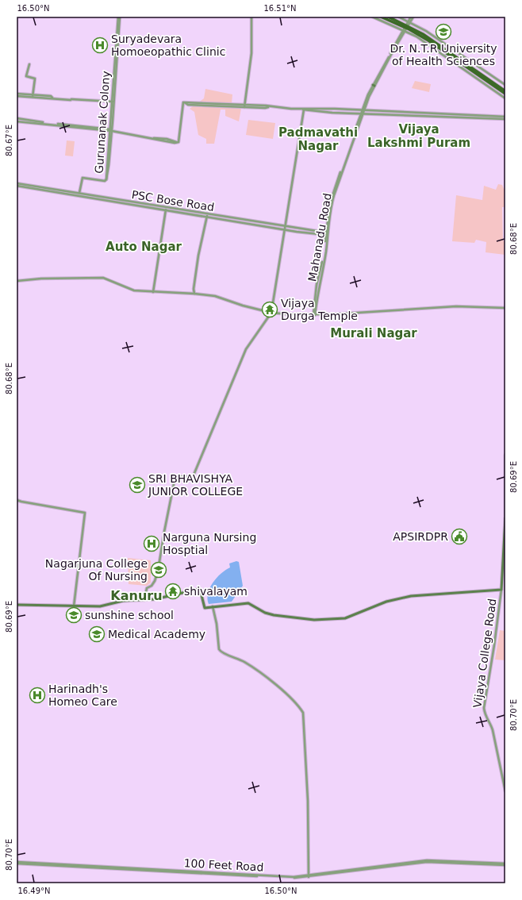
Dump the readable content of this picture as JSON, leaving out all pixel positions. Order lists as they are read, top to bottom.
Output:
{
  "streets": {
    "street": [
      "Gurunanak Colony",
      "PSC Bose Road",
      "Mahanadu Road",
      "Vijaya College Road",
      "100 Feet Road"
    ]
  },
  "crossings": [
    ["Gurunanak Colony", "PSC Bose Road"],
    ["PSC Bose Road", "Mahanadu Road"]
  ],
  "districts": [
    "Vijaya Lakshmi Puram",
    "Padmavathi Nagar",
    "Auto Nagar",
    "Murali Nagar",
    "Kanuru"
  ],
  "places": {
    "school or university": [
      "Dr. N.T.R University of Health Sciences",
      "SRI BHAVISHYA JUNIOR COLLEGE",
      "Nagarjuna College Of Nursing",
      "sunshine school",
      "Medical Academy"
    ],
    "hospital": ["Suryadevara Homoeopathic Clinic", "Narguna Nursing Hosptial", "Harinadh's Homeo Care"],
    "temple": ["Vijaya Durga Temple", "shivalayam"],
    "public building": ["APSIRDPR"]
  },
  "coordinates": [
    "16.50°N",
    "16.51°N",
    "80.67°E",
    "80.68°E",
    "80.69°E",
    "80.70°E",
    "16.49°N"
  ]
}
